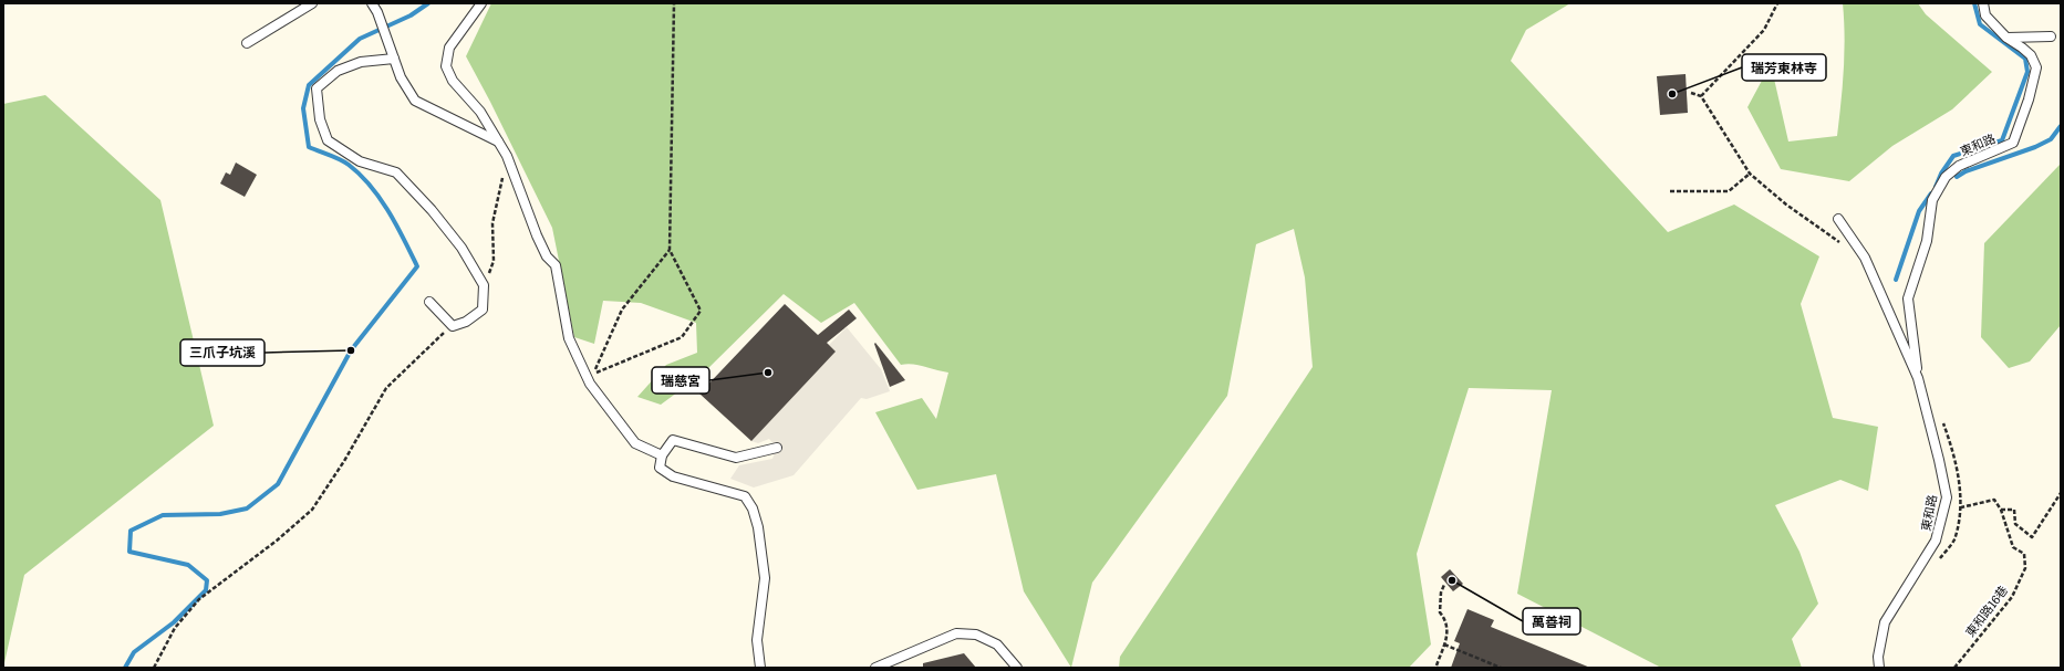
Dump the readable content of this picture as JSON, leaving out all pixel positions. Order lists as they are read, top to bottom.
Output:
{
  "streets": {
    "lane": ["東和路"],
    "path": ["東和路16巷"]
  },
  "places": [
    "瑞芳東林寺",
    "三爪子坑溪",
    "瑞慈宮",
    "萬善祠"
  ]
}
